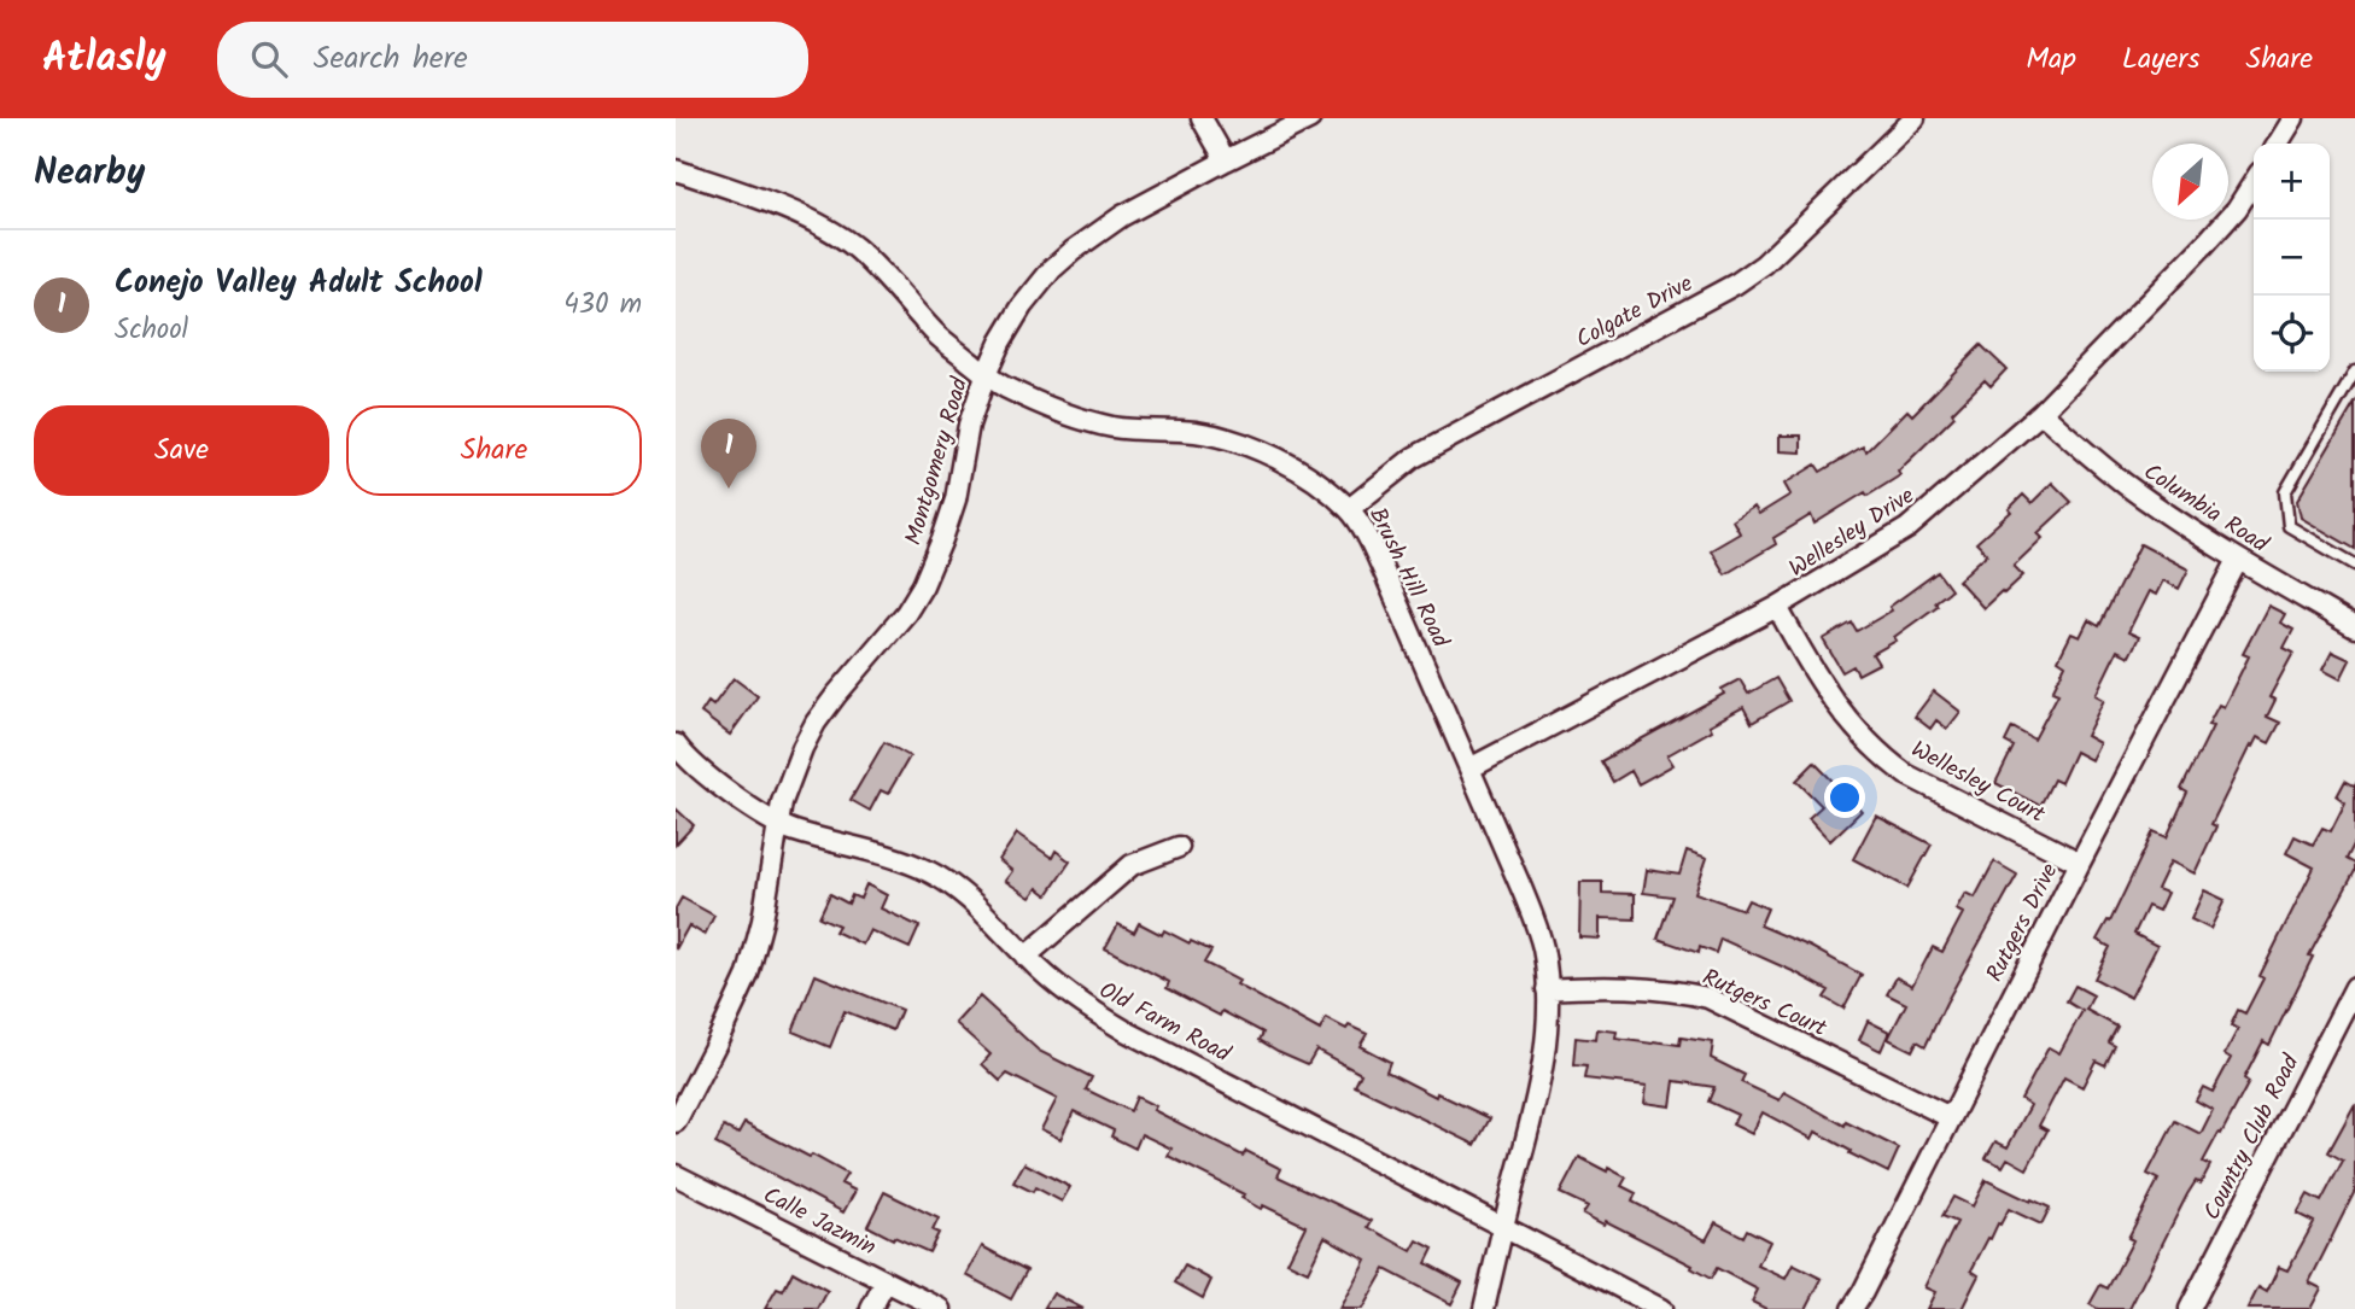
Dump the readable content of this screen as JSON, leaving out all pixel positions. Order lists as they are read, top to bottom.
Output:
{
  "streets": {
    "street": [
      "Colgate Drive",
      "Montgomery Road",
      "Columbia Road",
      "Wellesley Drive",
      "Brush Hill Road",
      "Wellesley Court",
      "Rutgers Drive",
      "Rutgers Court",
      "Old Farm Road",
      "Country Club Road",
      "Calle Jazmin"
    ]
  },
  "crossings": [
    ["Colgate Drive", "Brush Hill Road"],
    ["Montgomery Road", "Brush Hill Road"],
    ["Montgomery Road", "Old Farm Road"],
    ["Columbia Road", "Wellesley Drive"],
    ["Columbia Road", "Rutgers Drive"],
    ["Wellesley Drive", "Brush Hill Road"],
    ["Wellesley Drive", "Wellesley Court"],
    ["Brush Hill Road", "Rutgers Court"],
    ["Brush Hill Road", "Old Farm Road"],
    ["Wellesley Court", "Rutgers Drive"],
    ["Rutgers Drive", "Rutgers Court"]
  ],
  "north": "bottom left",
  "page": {
    "header": "Atlasly",
    "search": "Search here",
    "nav": ["Map", "Layers", "Share"],
    "heading": "Nearby",
    "map_buttons": ["+", "−"],
    "list": [
      {
        "mark": "1",
        "name": "Conejo Valley Adult School",
        "note": "School",
        "value": "430 m"
      }
    ],
    "buttons": ["Save", "Share"],
    "pins": "1"
  }
}
